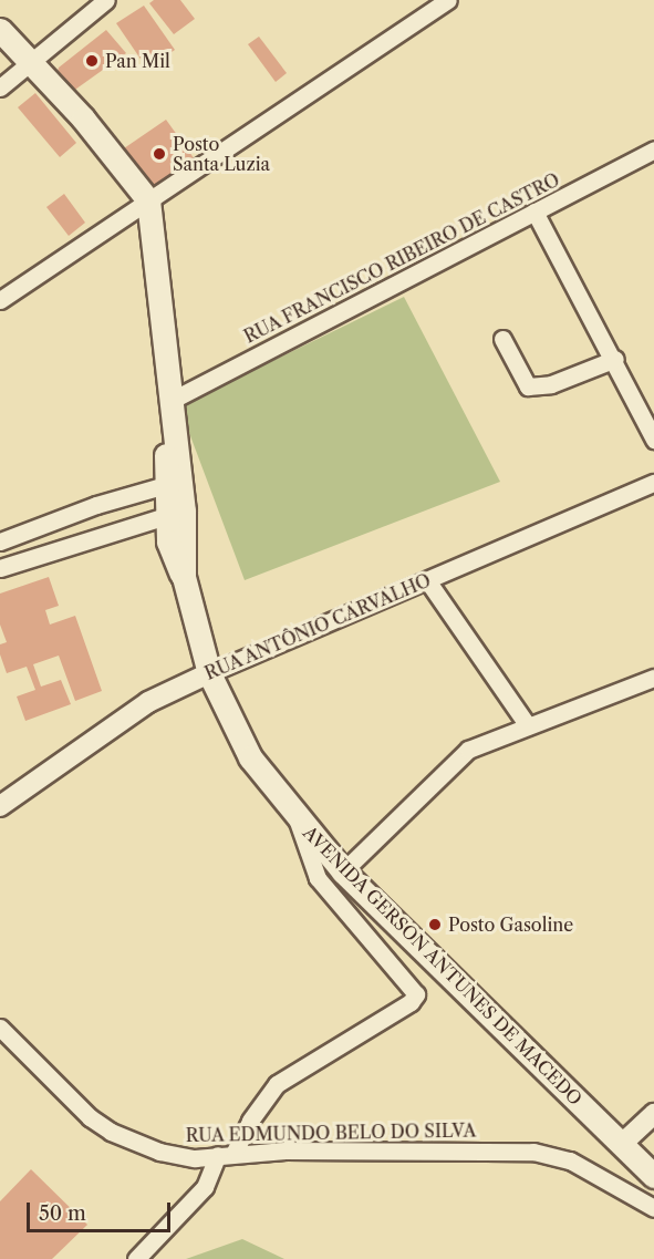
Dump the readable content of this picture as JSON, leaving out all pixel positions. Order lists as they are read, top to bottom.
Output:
{
  "streets": {
    "main road": ["AVENIDA GERSON ANTUNES DE MACEDO"],
    "street": ["RUA FRANCISCO RIBEIRO DE CASTRO", "RUA ANTÔNIO CARVALHO", "RUA EDMUNDO BELO DO SILVA"]
  },
  "crossings": [
    ["RUA FRANCISCO RIBEIRO DE CASTRO", "AVENIDA GERSON ANTUNES DE MACEDO"],
    ["RUA ANTÔNIO CARVALHO", "AVENIDA GERSON ANTUNES DE MACEDO"]
  ],
  "places": ["Pan Mil", "Posto Santa Luzia", "Posto Gasoline"],
  "scale_bar": "50 m"
}
